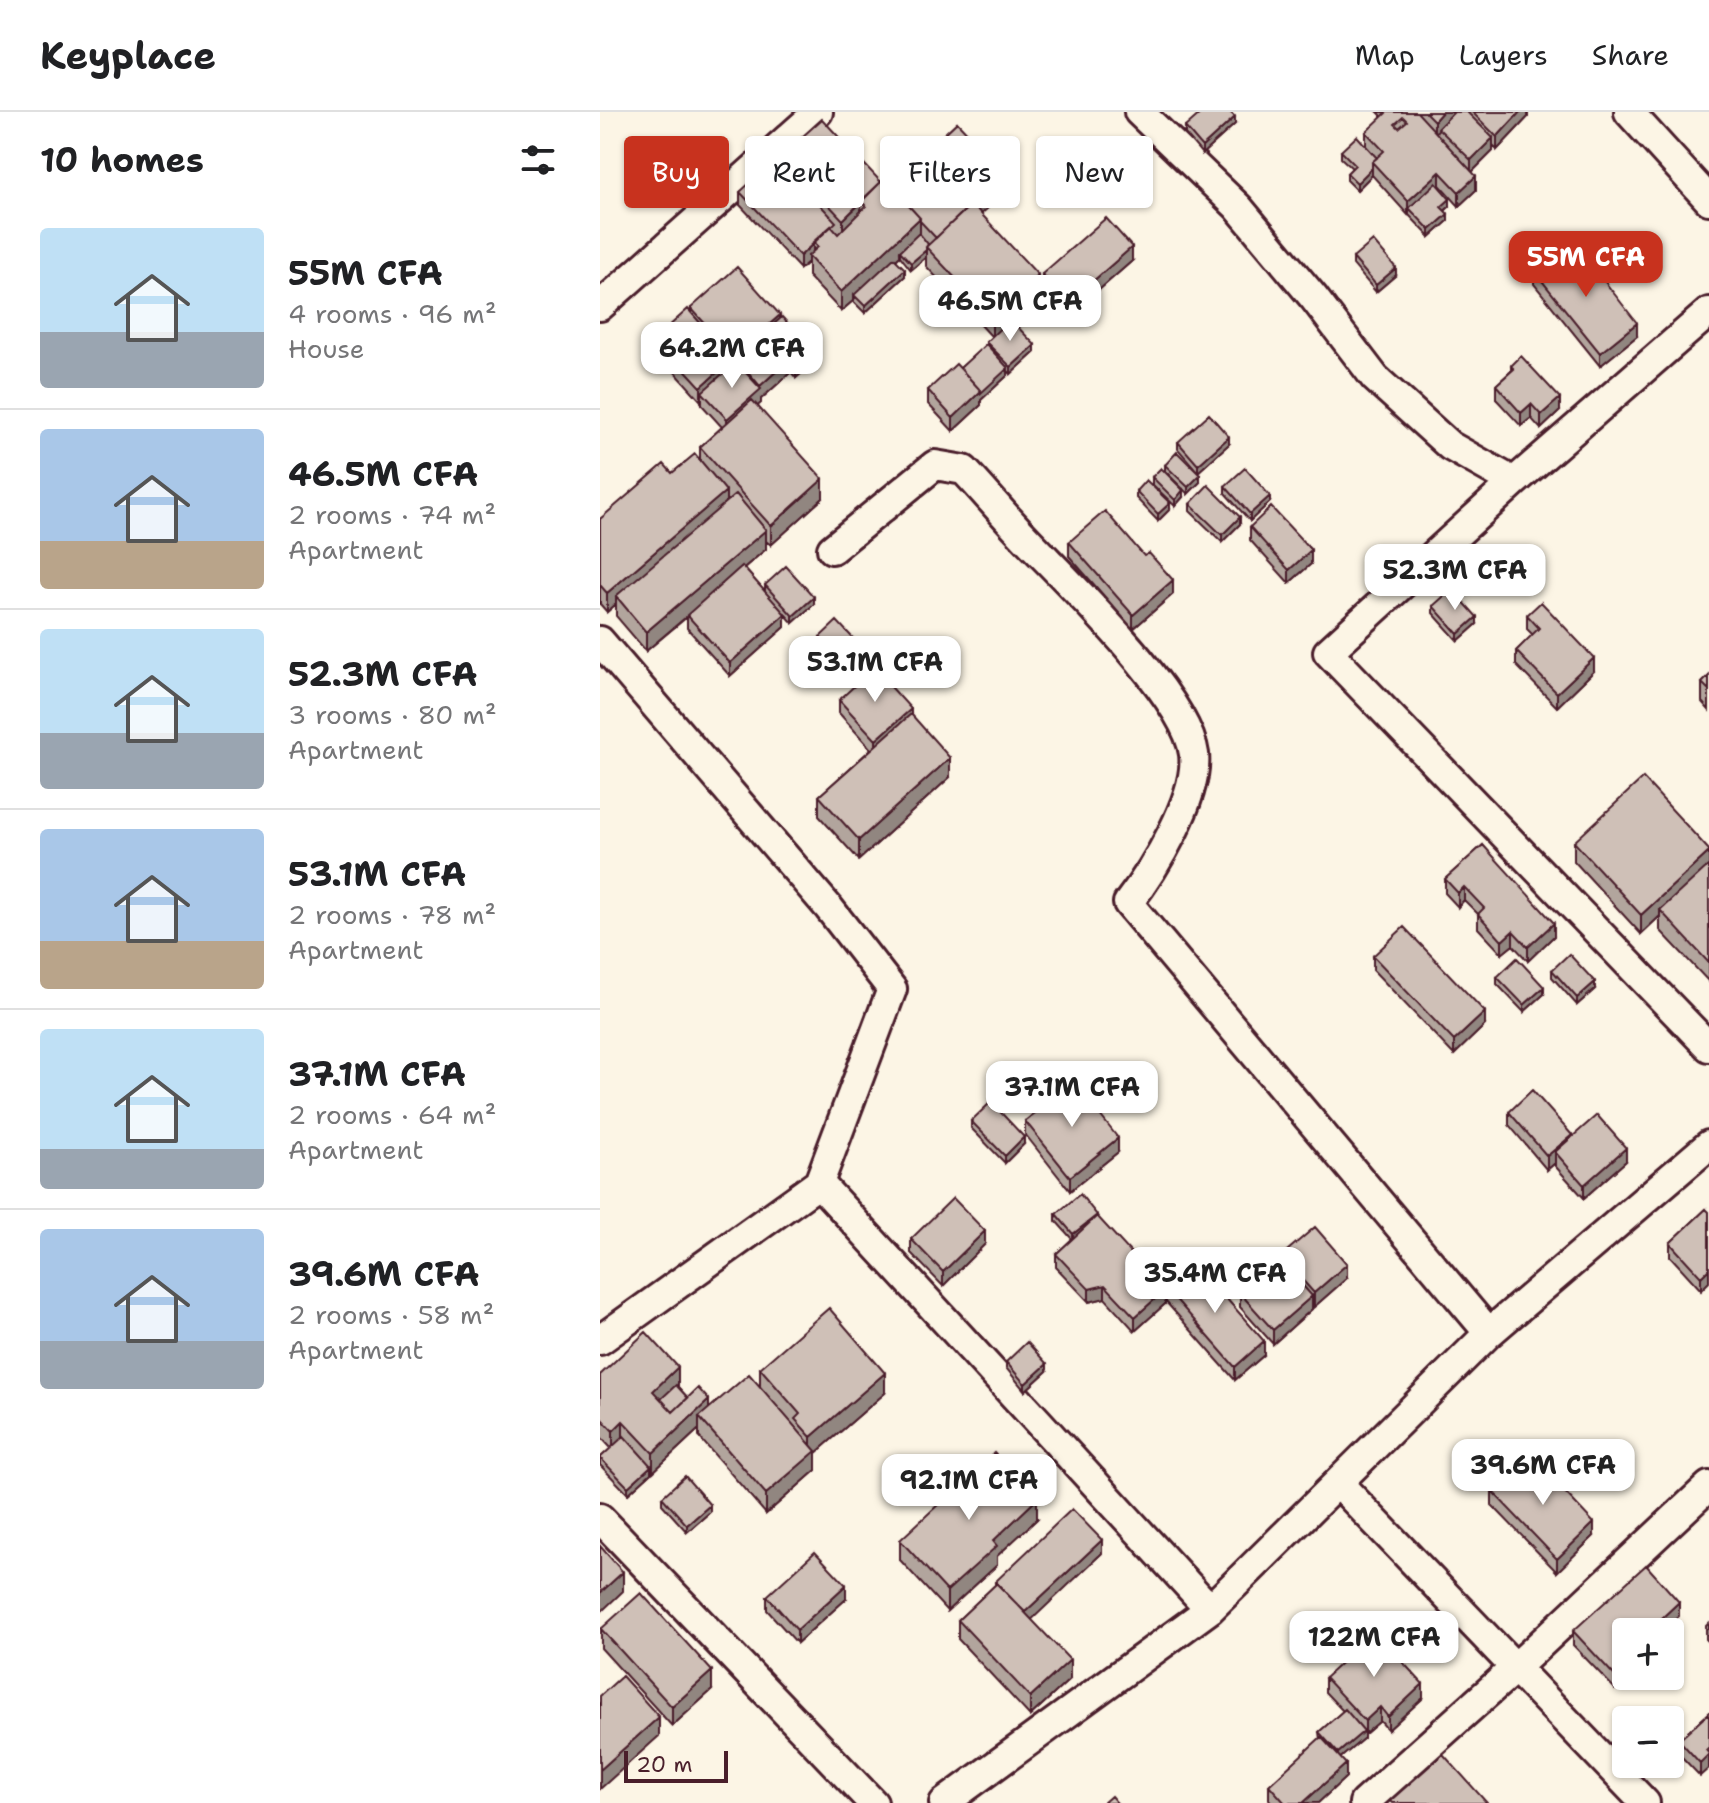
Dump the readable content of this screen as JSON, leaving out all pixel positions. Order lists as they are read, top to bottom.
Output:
{
  "scale_bar": "20 m",
  "page": {
    "header": "Keyplace",
    "nav": ["Map", "Layers", "Share"],
    "heading": "10 homes",
    "chip": [
      "Buy",
      "Rent",
      "Filters",
      "New"
    ],
    "list": [
      {
        "name": "55M CFA",
        "note": "4 rooms · 96 m² · House"
      },
      {
        "name": "46.5M CFA",
        "note": "2 rooms · 74 m² · Apartment"
      },
      {
        "name": "52.3M CFA",
        "note": "3 rooms · 80 m² · Apartment"
      },
      {
        "name": "53.1M CFA",
        "note": "2 rooms · 78 m² · Apartment"
      },
      {
        "name": "37.1M CFA",
        "note": "2 rooms · 64 m² · Apartment"
      },
      {
        "name": "39.6M CFA",
        "note": "2 rooms · 58 m² · Apartment"
      }
    ],
    "price": [
      "55M CFA",
      "46.5M CFA",
      "64.2M CFA",
      "52.3M CFA",
      "53.1M CFA",
      "37.1M CFA",
      "35.4M CFA",
      "39.6M CFA",
      "92.1M CFA",
      "122M CFA"
    ],
    "map_buttons": ["+", "−"],
    "scale": "20 m"
  }
}
